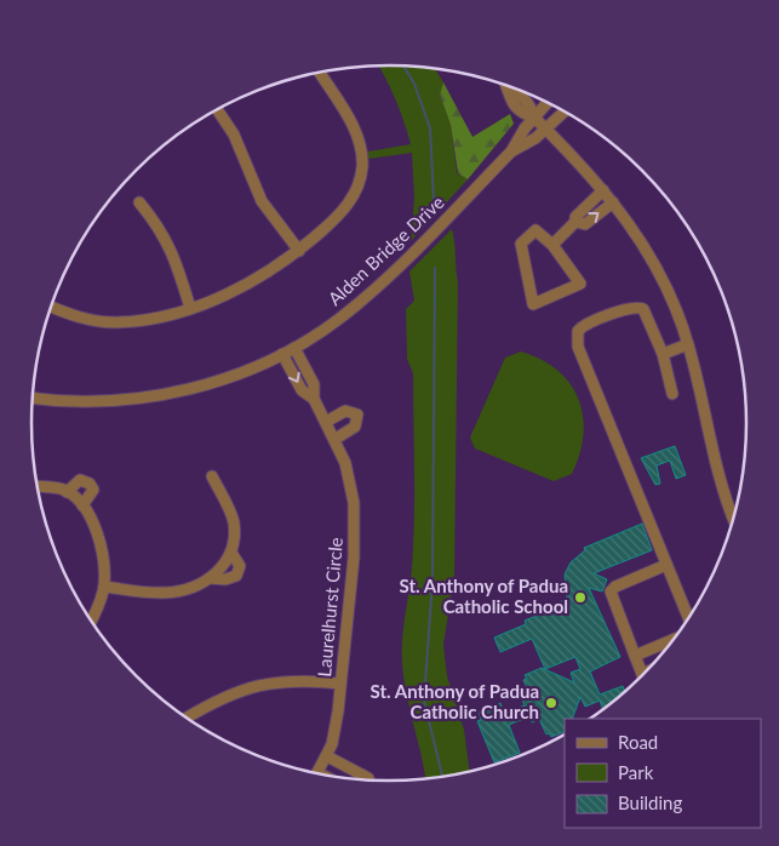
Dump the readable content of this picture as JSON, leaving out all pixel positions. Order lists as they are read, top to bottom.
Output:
{
  "streets": {
    "street": ["Alden Bridge Drive", "Laurelhurst Circle"]
  },
  "crossings": [
    ["Alden Bridge Drive", "Laurelhurst Circle"]
  ],
  "places": ["St. Anthony of Padua Catholic School", "St. Anthony of Padua Catholic Church"],
  "legend": ["Road", "Park", "Building"]
}
